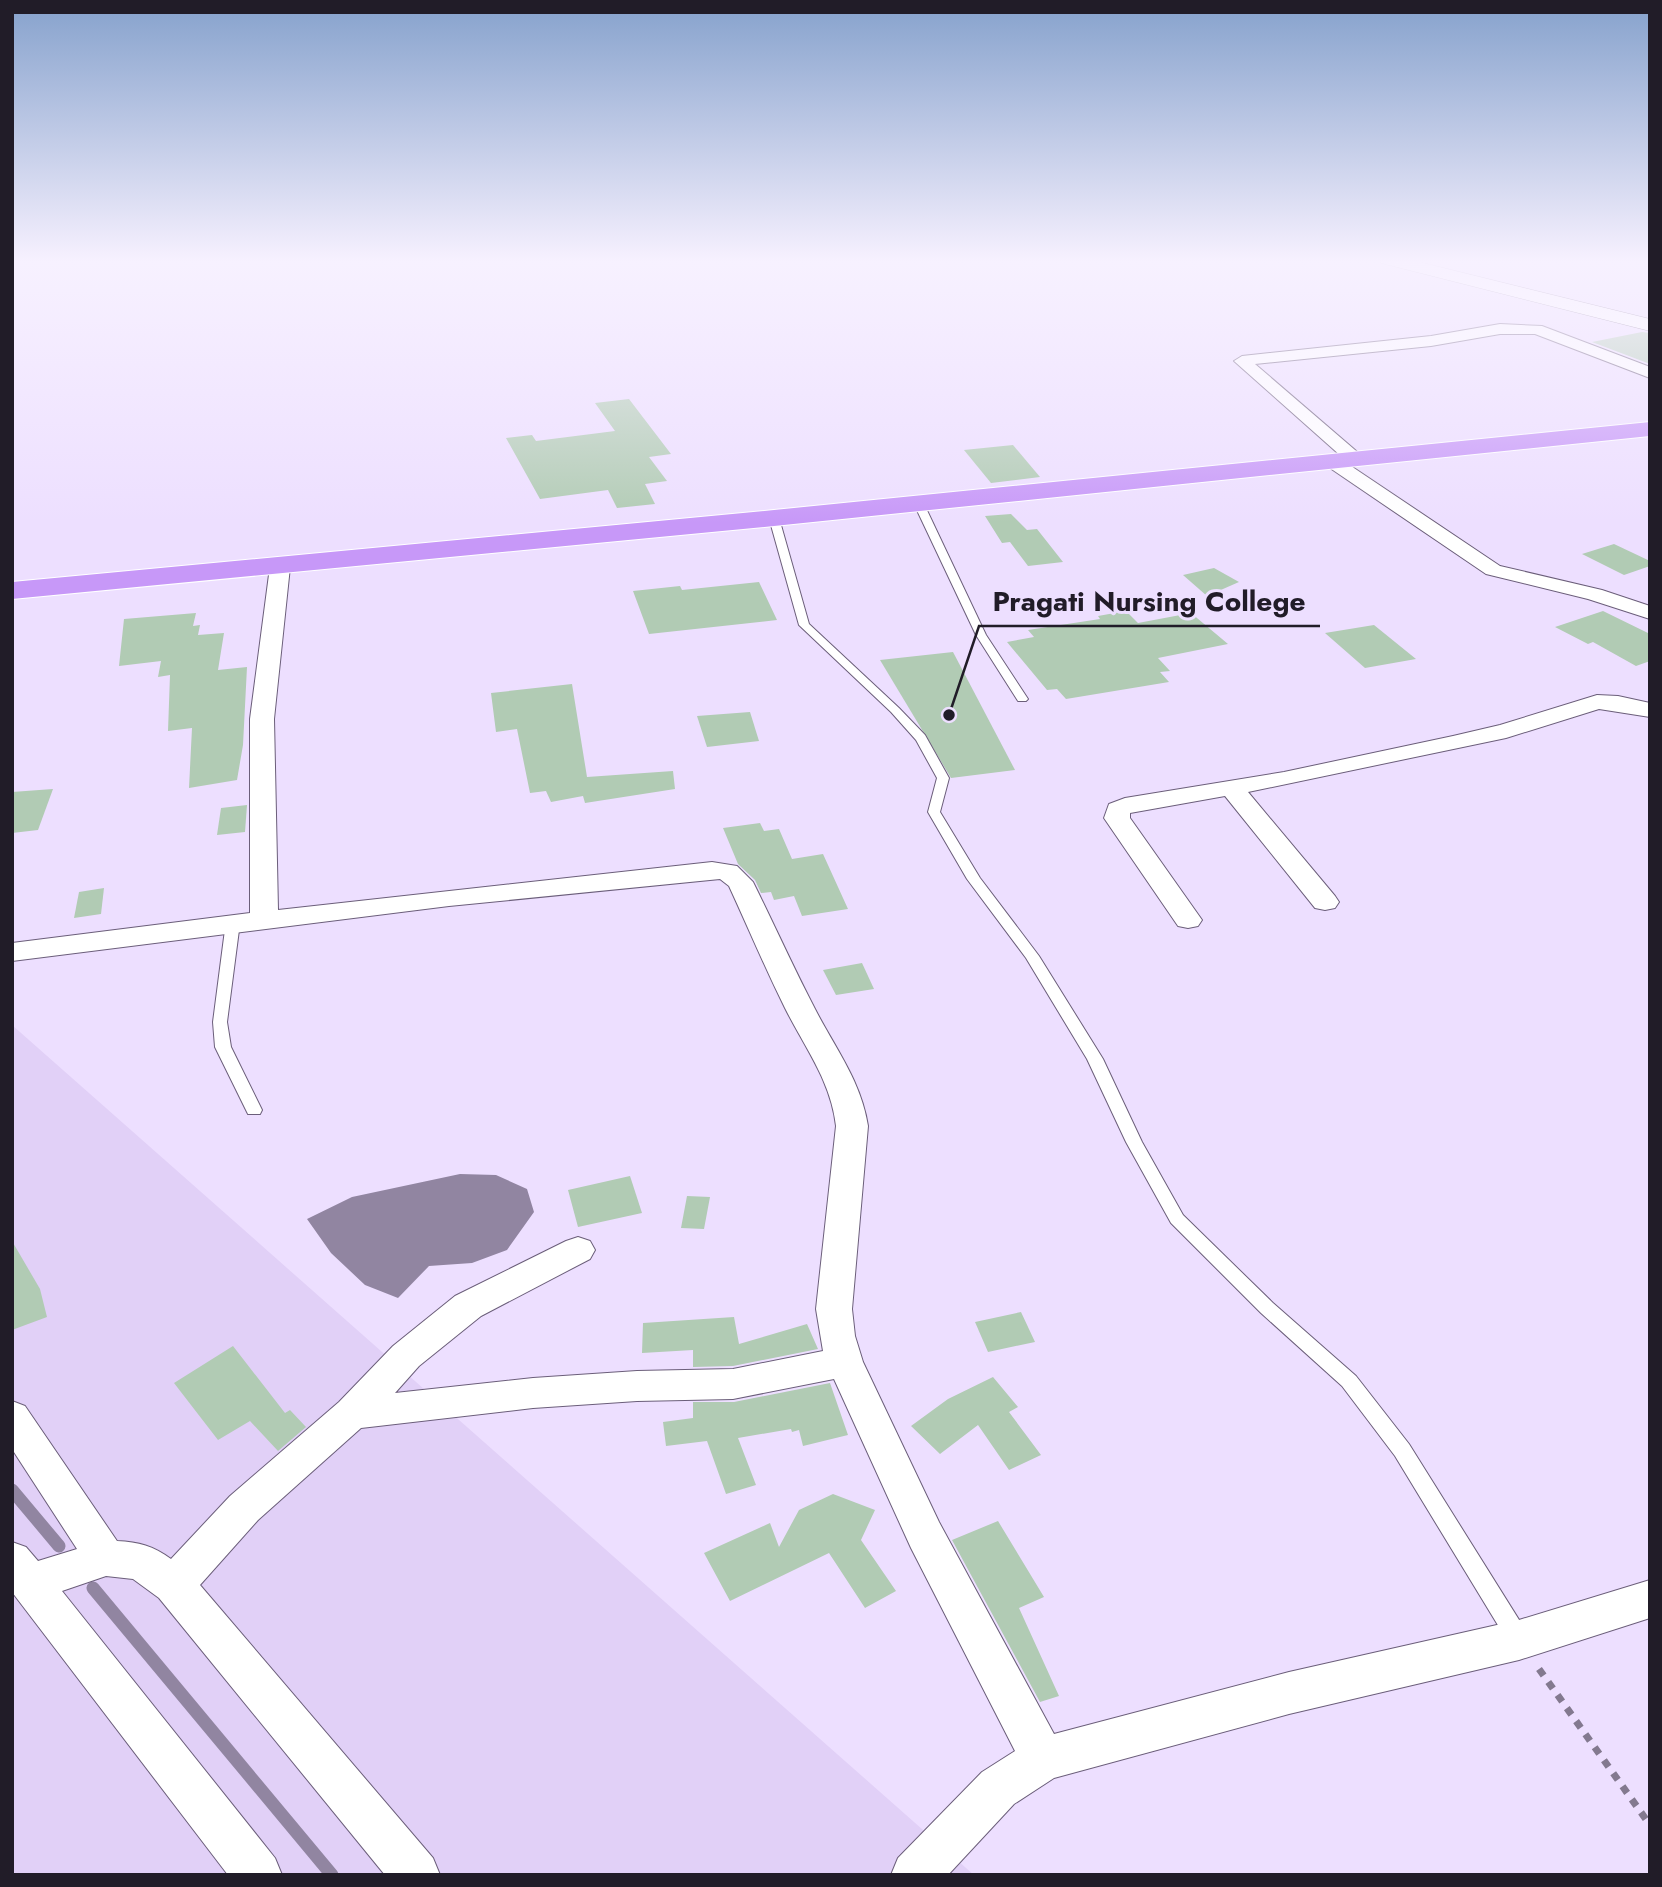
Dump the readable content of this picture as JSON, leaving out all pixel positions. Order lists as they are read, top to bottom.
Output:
{
  "places": ["Pragati Nursing College"]
}
